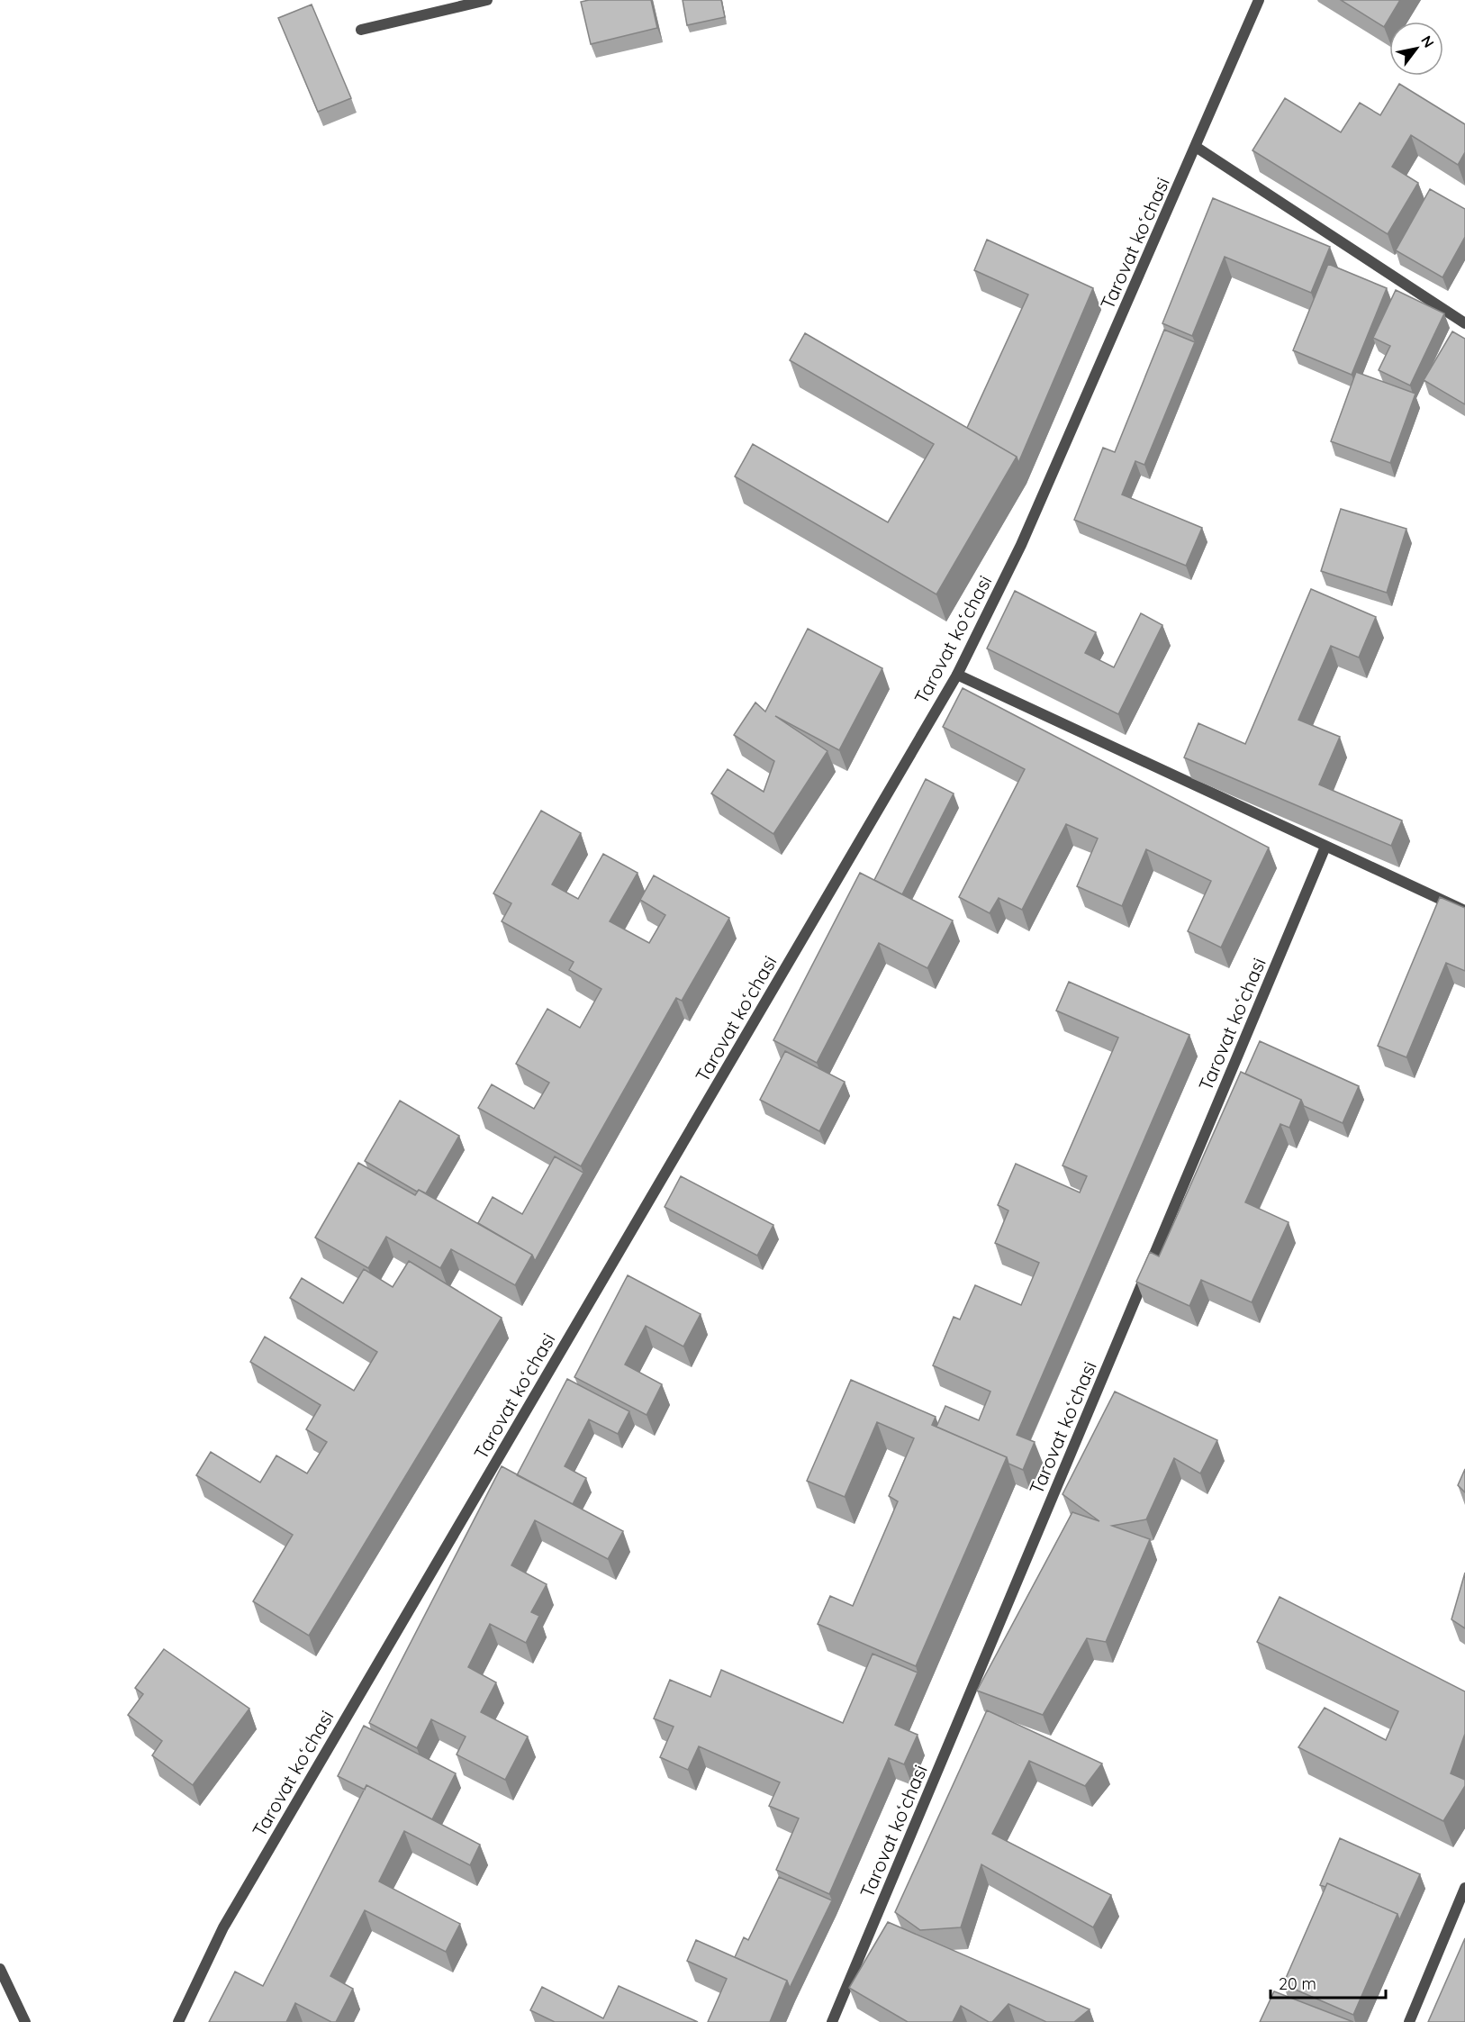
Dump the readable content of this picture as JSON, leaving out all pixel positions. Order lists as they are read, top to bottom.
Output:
{
  "streets": {
    "street": ["Tarovat koʻchasi"]
  },
  "scale_bar": "20 m",
  "north": "top right"
}
